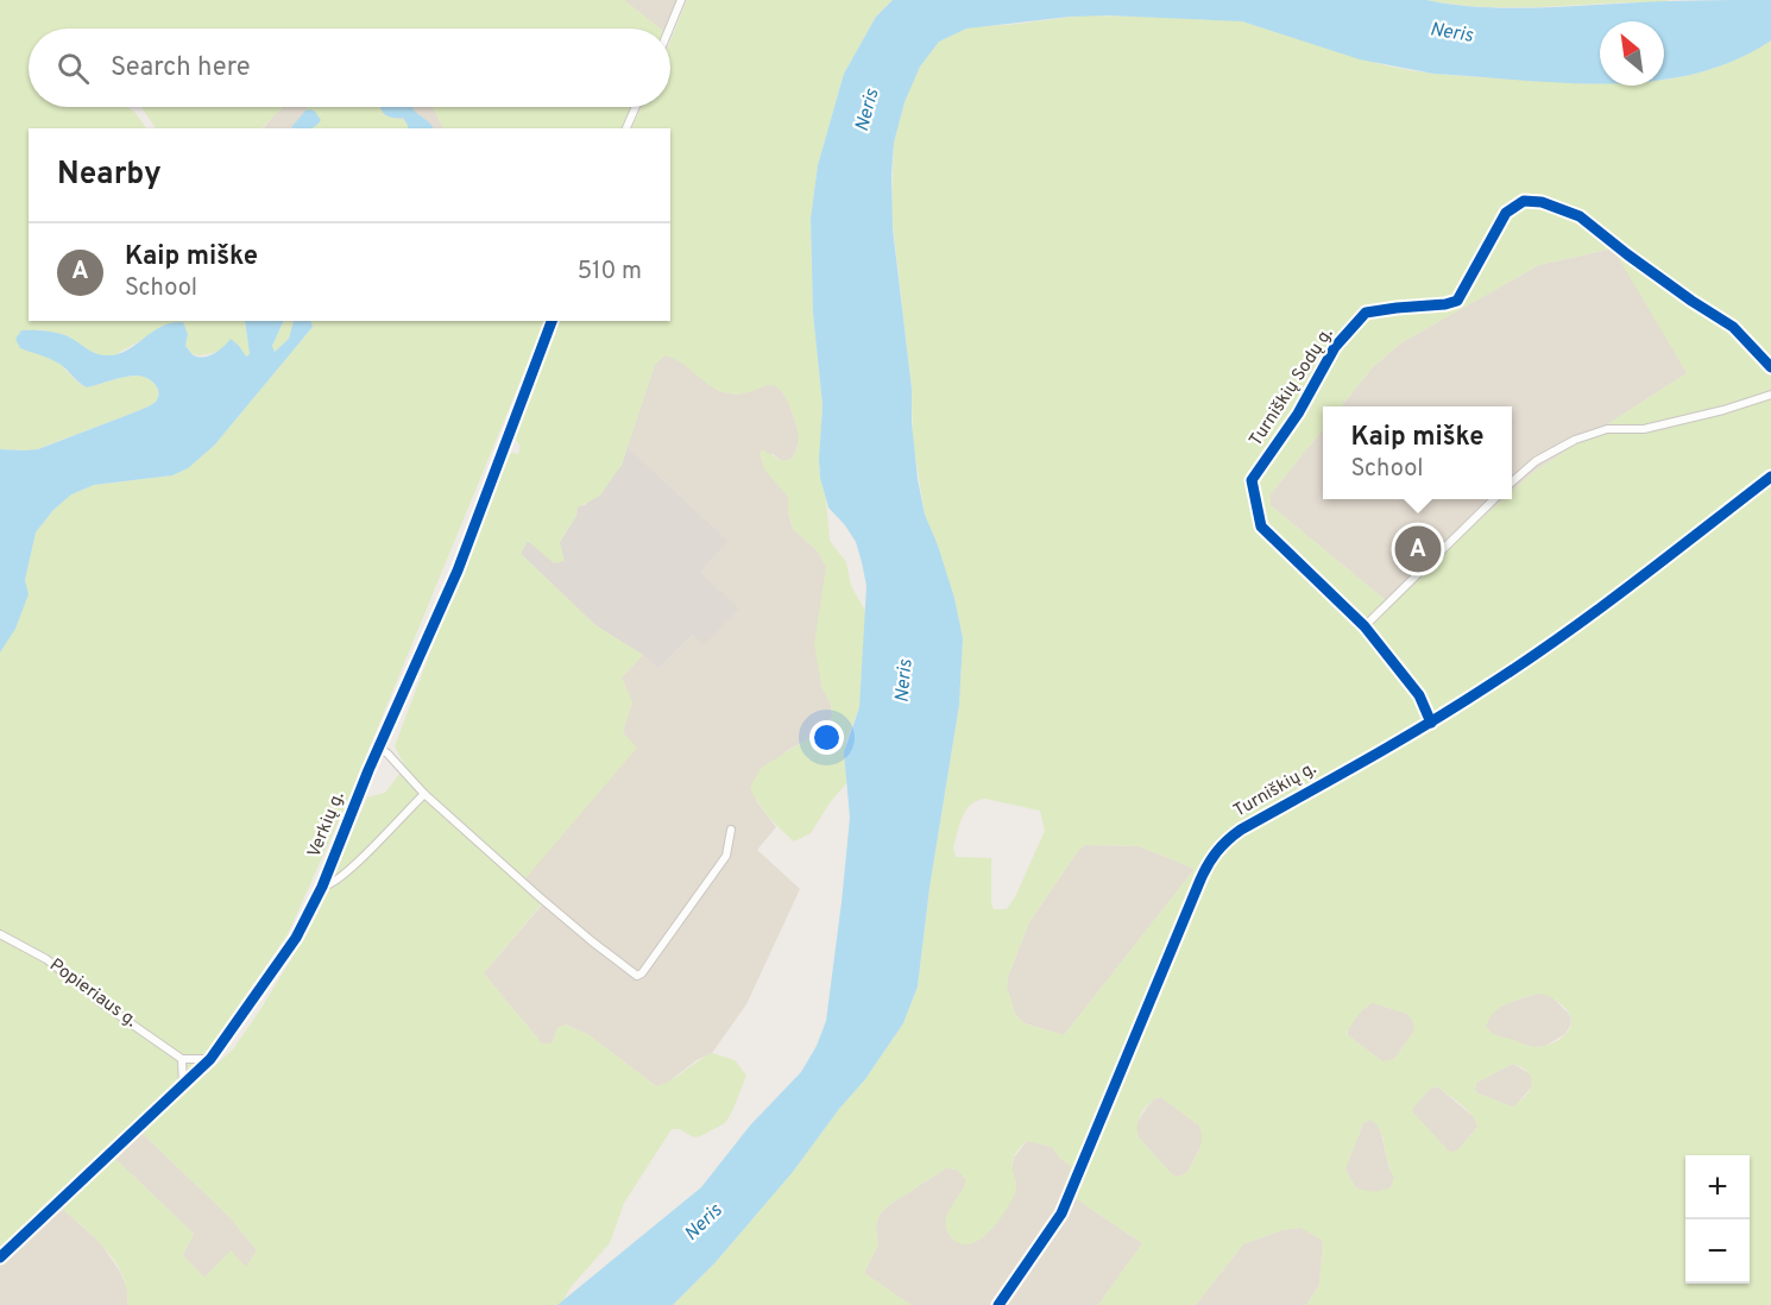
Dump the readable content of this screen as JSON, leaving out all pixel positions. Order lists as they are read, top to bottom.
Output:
{
  "streets": {
    "street": [
      "Turniškių Sodų g.",
      "Turniškių g.",
      "Verkių g.",
      "Popieriaus g."
    ]
  },
  "crossings": [
    ["Turniškių Sodų g.", "Turniškių g."]
  ],
  "water": ["Neris"],
  "north": "top left",
  "page": {
    "search": "Search here",
    "heading": "Nearby",
    "list": [
      {
        "mark": "A",
        "name": "Kaip miške",
        "note": "School",
        "value": "510 m"
      }
    ],
    "popup": ["Kaip miške", "School"],
    "pins": "A",
    "map_buttons": ["+", "−"]
  }
}
